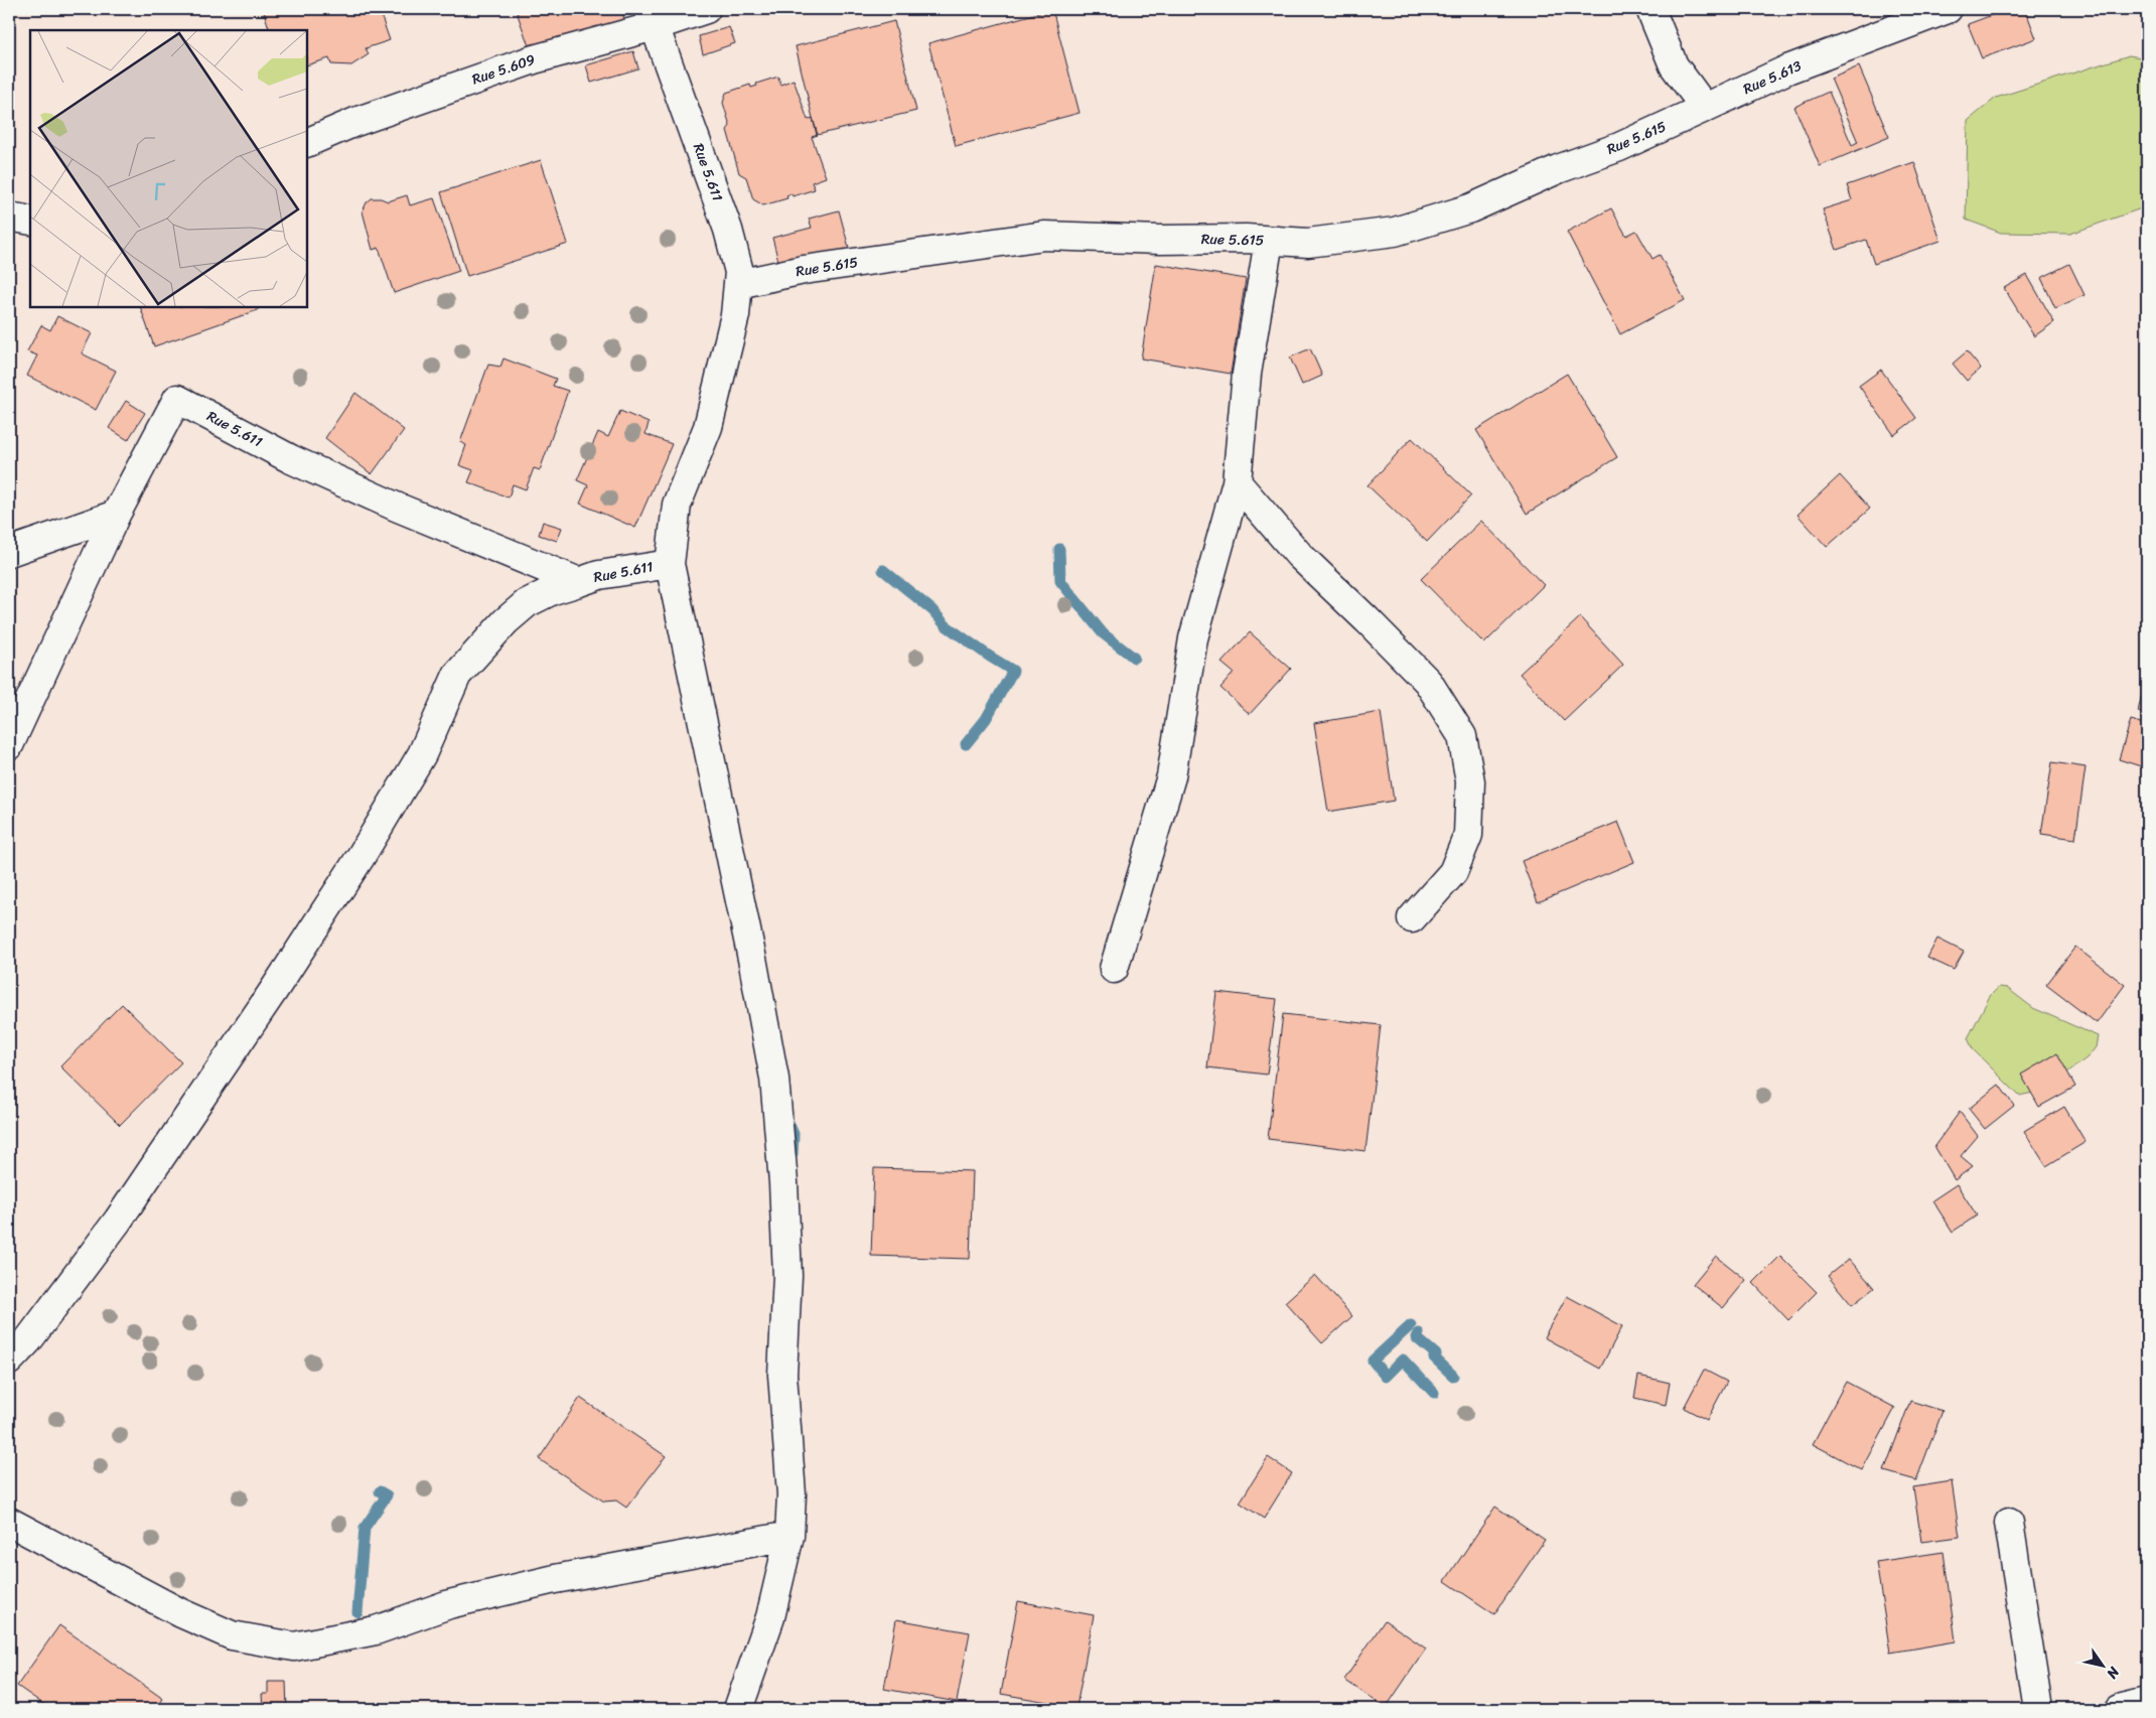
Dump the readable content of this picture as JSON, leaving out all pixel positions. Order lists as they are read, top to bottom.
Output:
{
  "streets": {
    "street": [
      "Rue 5.609",
      "Rue 5.613",
      "Rue 5.615",
      "Rue 5.611"
    ]
  },
  "crossings": [
    ["Rue 5.609", "Rue 5.611"],
    ["Rue 5.613", "Rue 5.615"],
    ["Rue 5.615", "Rue 5.611"]
  ],
  "north": "bottom right"
}
